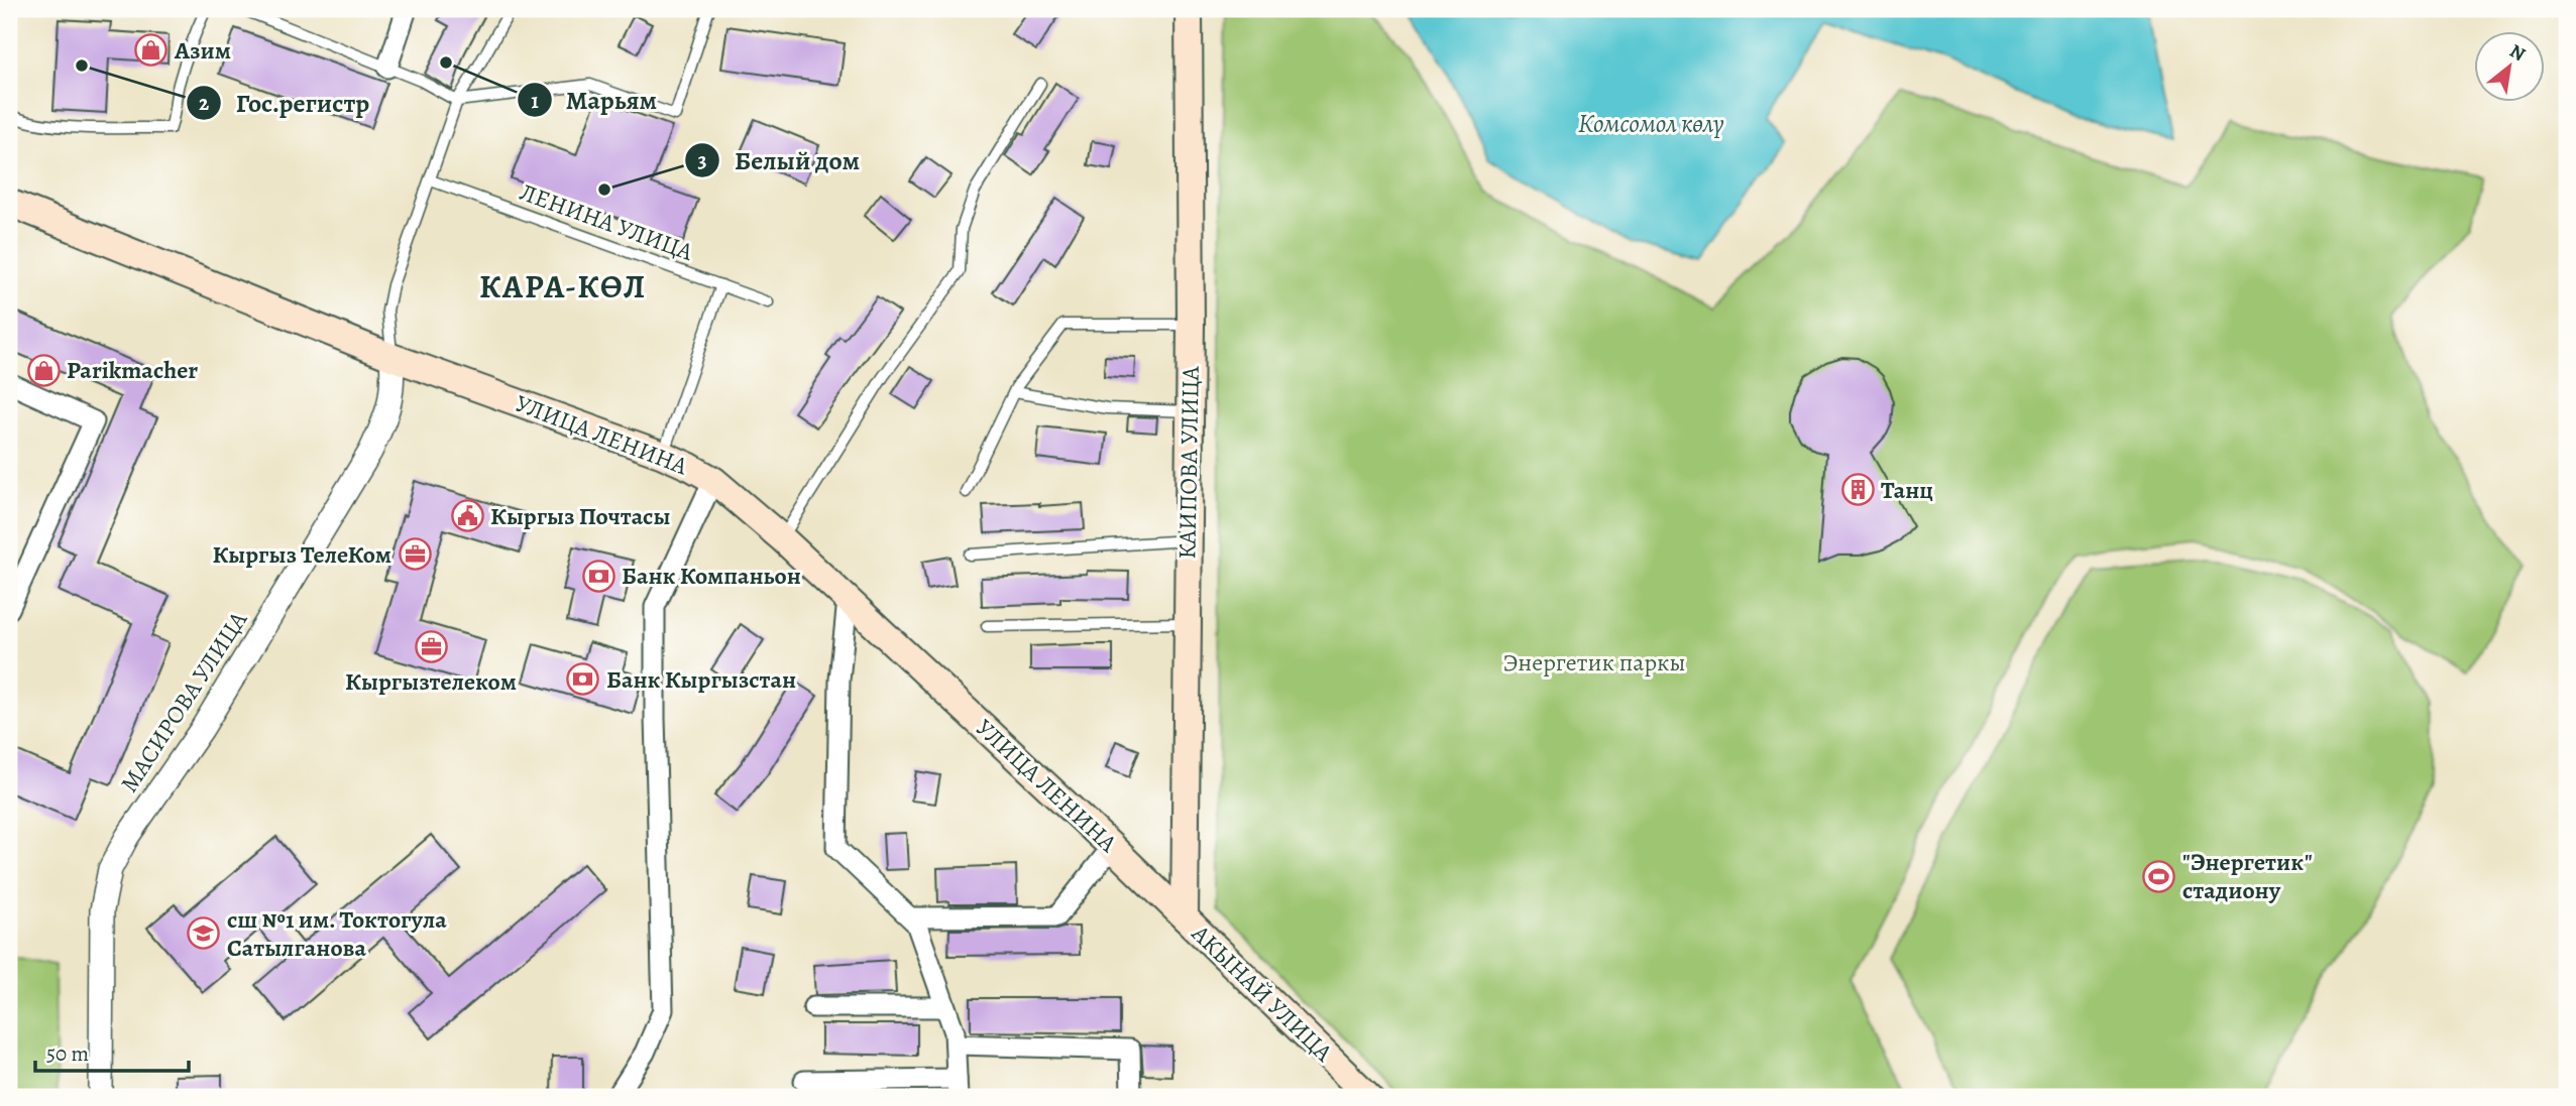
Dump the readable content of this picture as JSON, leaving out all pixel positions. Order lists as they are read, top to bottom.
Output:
{
  "streets": {
    "main road": ["УЛИЦА ЛЕНИНА", "КАИПОВА УЛИЦА", "АКЫНАЙ УЛИЦА"],
    "street": ["МАСИРОВА УЛИЦА"],
    "lane": ["ЛЕНИНА УЛИЦА"]
  },
  "crossings": [
    ["УЛИЦА ЛЕНИНА", "КАИПОВА УЛИЦА"],
    ["УЛИЦА ЛЕНИНА", "МАСИРОВА УЛИЦА"],
    ["УЛИЦА ЛЕНИНА", "АКЫНАЙ УЛИЦА"],
    ["КАИПОВА УЛИЦА", "АКЫНАЙ УЛИЦА"]
  ],
  "districts": ["КАРА-КӨЛ"],
  "water": ["Комсомол көлү"],
  "parks": ["Энергетик паркы"],
  "places": {
    "shop": ["Азим", "Parikmacher"],
    "other": ["Марьям", "Гос.регистр", "Белый дом"],
    "building": ["Танц"],
    "public building": ["Кыргыз Почтасы"],
    "office": ["Кыргыз ТелеКом", "Кыргызтелеком"],
    "bank": ["Банк Компаньон", "Банк Кыргызстан"],
    "sports": ["\"Энергетик\" стадиону"],
    "school or university": ["сш №1 им. Токтогула Сатылганова"]
  },
  "scale_bar": "50 m",
  "north": "top right"
}
